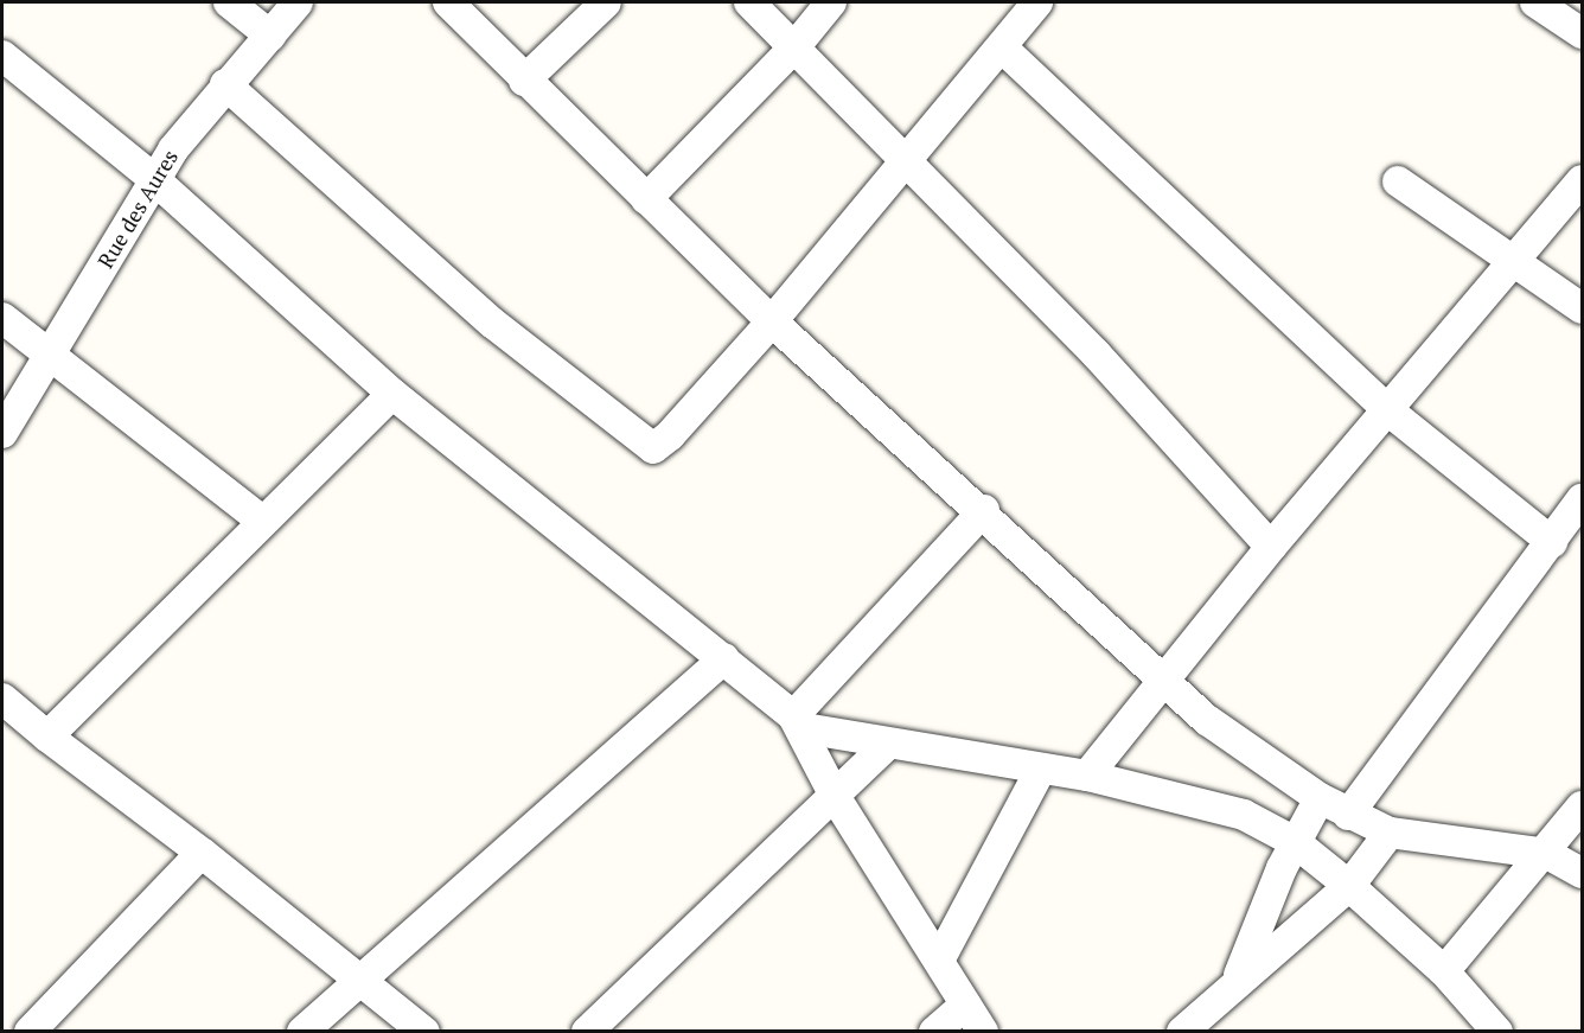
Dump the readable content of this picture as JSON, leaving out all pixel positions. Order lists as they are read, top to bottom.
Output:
{
  "streets": {
    "street": ["Rue des Aures"]
  }
}
